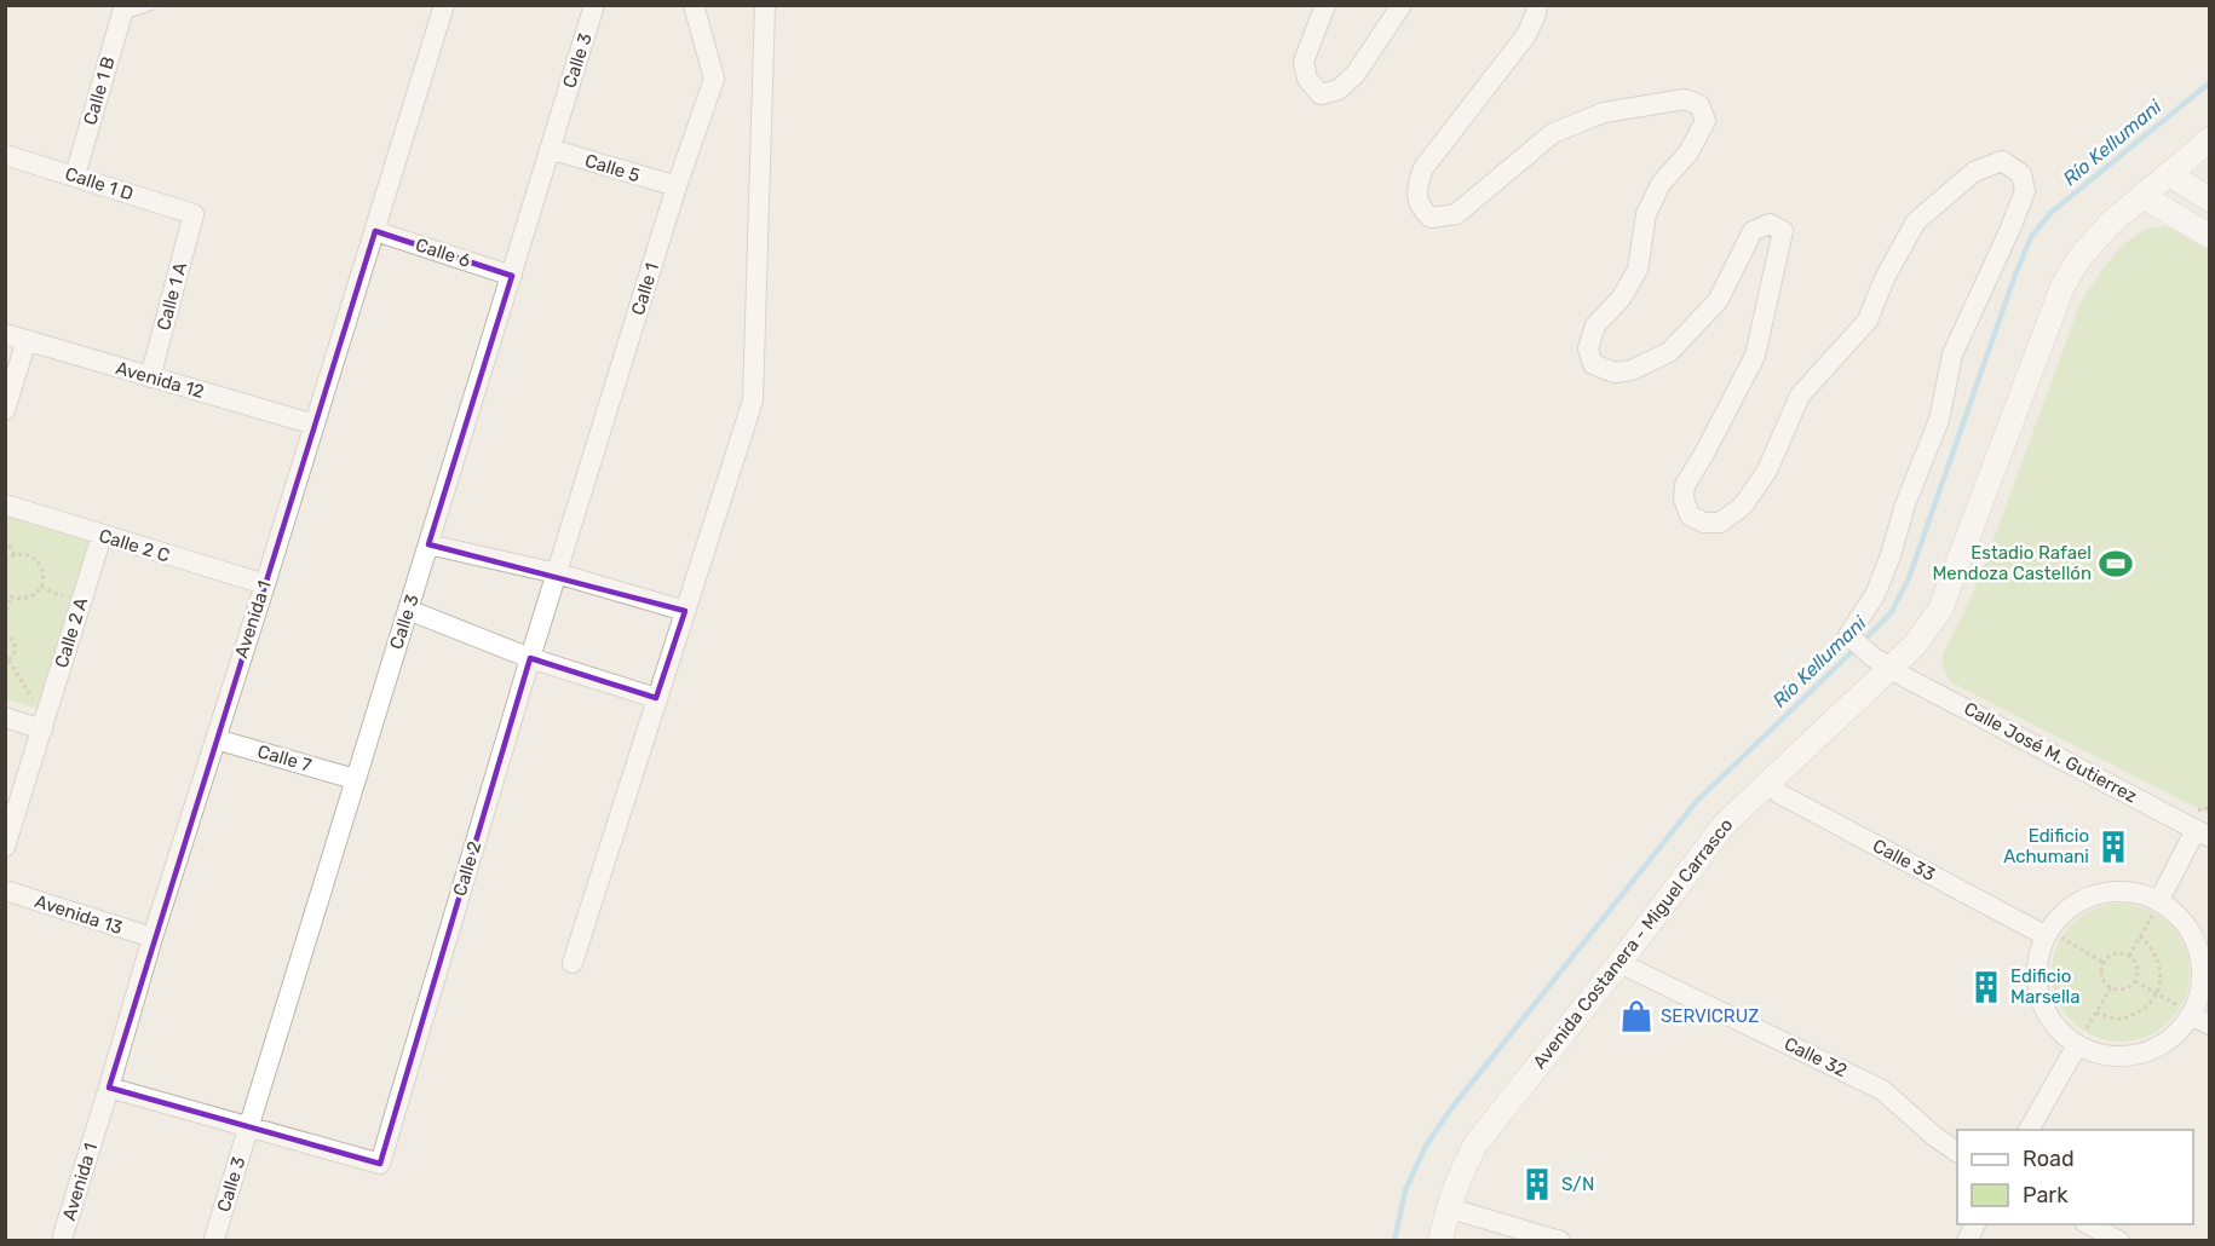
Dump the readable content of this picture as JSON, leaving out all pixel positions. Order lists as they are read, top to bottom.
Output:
{
  "streets": {
    "street": [
      "Calle 3",
      "Calle 1 B",
      "Calle 5",
      "Calle 1 D",
      "Calle 6",
      "Calle 1",
      "Calle 1 A",
      "Avenida 12",
      "Calle 2 C",
      "Avenida 1",
      "Calle 2 A",
      "Calle José M. Gutierrez",
      "Calle 7",
      "Calle 33",
      "Calle 2",
      "Avenida 13",
      "Avenida Costanera - Miguel Carrasco",
      "Calle 32"
    ]
  },
  "crossings": [
    ["Calle 3", "Calle 5"],
    ["Calle 3", "Calle 6"],
    ["Calle 3", "Calle 7"],
    ["Calle 3", "Calle 2"],
    ["Calle 1 B", "Calle 1 D"],
    ["Calle 5", "Calle 1"],
    ["Calle 1 D", "Calle 1 A"],
    ["Calle 6", "Avenida 1"],
    ["Calle 1", "Calle 2"],
    ["Calle 1 A", "Avenida 12"],
    ["Avenida 12", "Avenida 1"],
    ["Calle 2 C", "Avenida 1"],
    ["Calle 2 C", "Calle 2 A"],
    ["Avenida 1", "Calle 7"],
    ["Avenida 1", "Avenida 13"],
    ["Calle José M. Gutierrez", "Avenida Costanera - Miguel Carrasco"],
    ["Calle 33", "Avenida Costanera - Miguel Carrasco"],
    ["Avenida Costanera - Miguel Carrasco", "Calle 32"]
  ],
  "water": ["Río Kellumani"],
  "places": {
    "sports": ["Estadio Rafael Mendoza Castellón"],
    "building": ["Edificio Achumani", "Edificio Marsella", "S/N"],
    "shop": ["SERVICRUZ"]
  },
  "legend": ["Road", "Park"]
}
